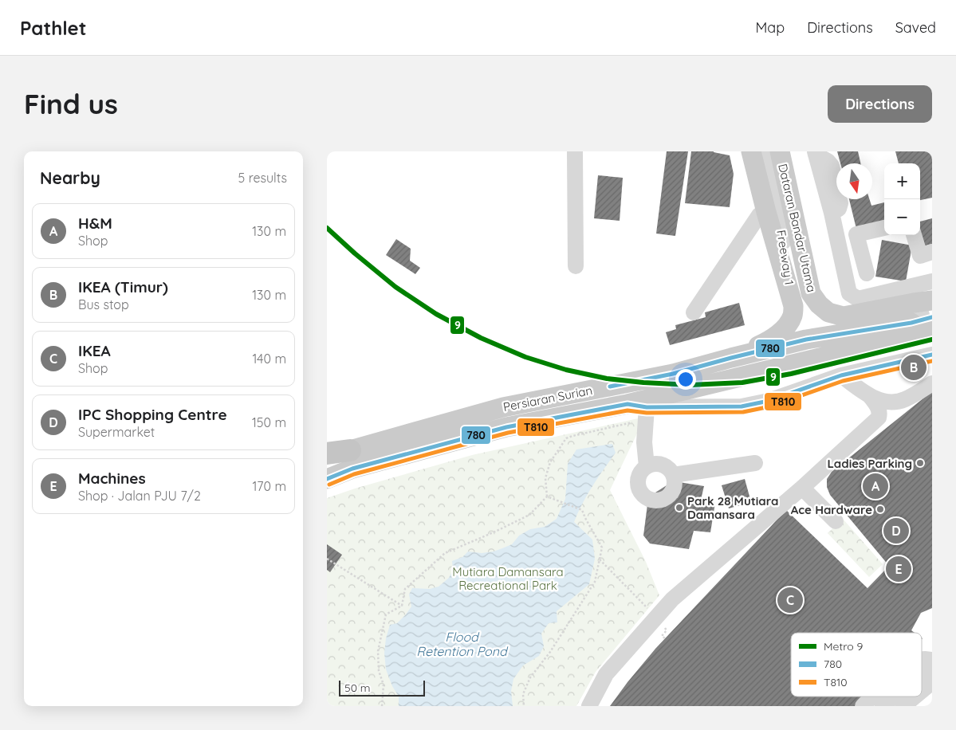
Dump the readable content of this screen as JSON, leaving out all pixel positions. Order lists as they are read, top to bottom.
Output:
{
  "streets": {
    "main road": ["Dataran Bandar Utama", "Persiaran Surian"],
    "street": ["Freeway 1"]
  },
  "crossings": [
    ["Dataran Bandar Utama", "Freeway 1"],
    ["Dataran Bandar Utama", "Persiaran Surian"]
  ],
  "water": ["Flood Retention Pond"],
  "parks": ["Mutiara Damansara Recreational Park"],
  "places": ["Ladies Parking", "Park 28 Mutiara Damansara", "Ace Hardware"],
  "lines": ["metro line 9", "transit line 780", "transit line T810"],
  "legend": ["Metro 9", "780", "T810"],
  "scale_bar": "50 m",
  "north": "bottom",
  "page": {
    "header": "Pathlet",
    "nav": ["Map", "Directions", "Saved"],
    "buttons": "Directions",
    "title": "Find us",
    "heading": ["Nearby", "5 results"],
    "map_buttons": ["+", "−"],
    "list": [
      {
        "mark": "A",
        "name": "H&M",
        "note": "Shop",
        "value": "130 m"
      },
      {
        "mark": "B",
        "name": "IKEA (Timur)",
        "note": "Bus stop",
        "value": "130 m"
      },
      {
        "mark": "C",
        "name": "IKEA",
        "note": "Shop",
        "value": "140 m"
      },
      {
        "mark": "D",
        "name": "IPC Shopping Centre",
        "note": "Supermarket",
        "value": "150 m"
      },
      {
        "mark": "E",
        "name": "Machines",
        "note": "Shop · Jalan PJU 7/2",
        "value": "170 m"
      }
    ],
    "pins": [
      "B",
      "A",
      "D",
      "E",
      "C"
    ],
    "scale": "50 m"
  }
}
